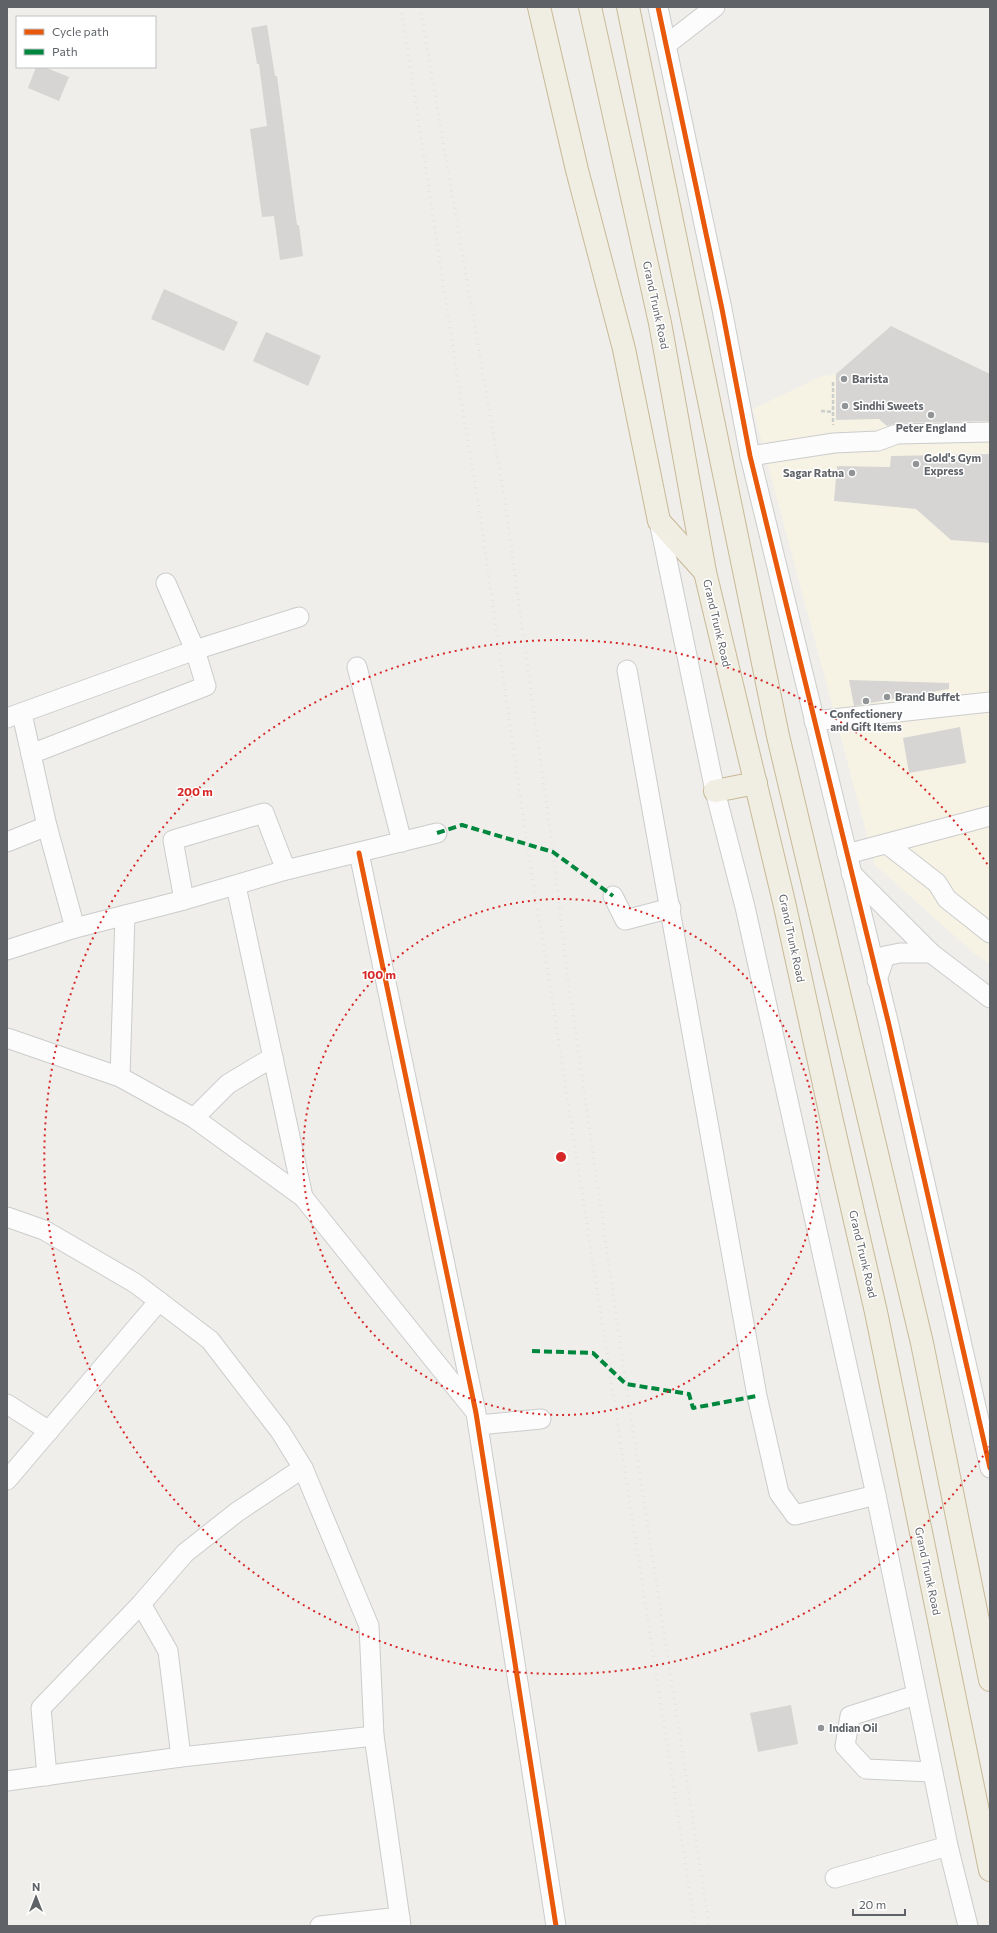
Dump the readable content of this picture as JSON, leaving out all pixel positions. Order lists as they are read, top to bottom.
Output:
{
  "streets": {
    "highway": ["Grand Trunk Road"]
  },
  "places": [
    "Barista",
    "Sindhi Sweets",
    "Peter England",
    "Gold's Gym Express",
    "Sagar Ratna",
    "Brand Buffet",
    "Confectionery and Gift Items",
    "Indian Oil"
  ],
  "legend": ["Cycle path", "Path"],
  "scale_bar": "20 m",
  "north": "top",
  "rings": ["200 m", "100 m"]
}
